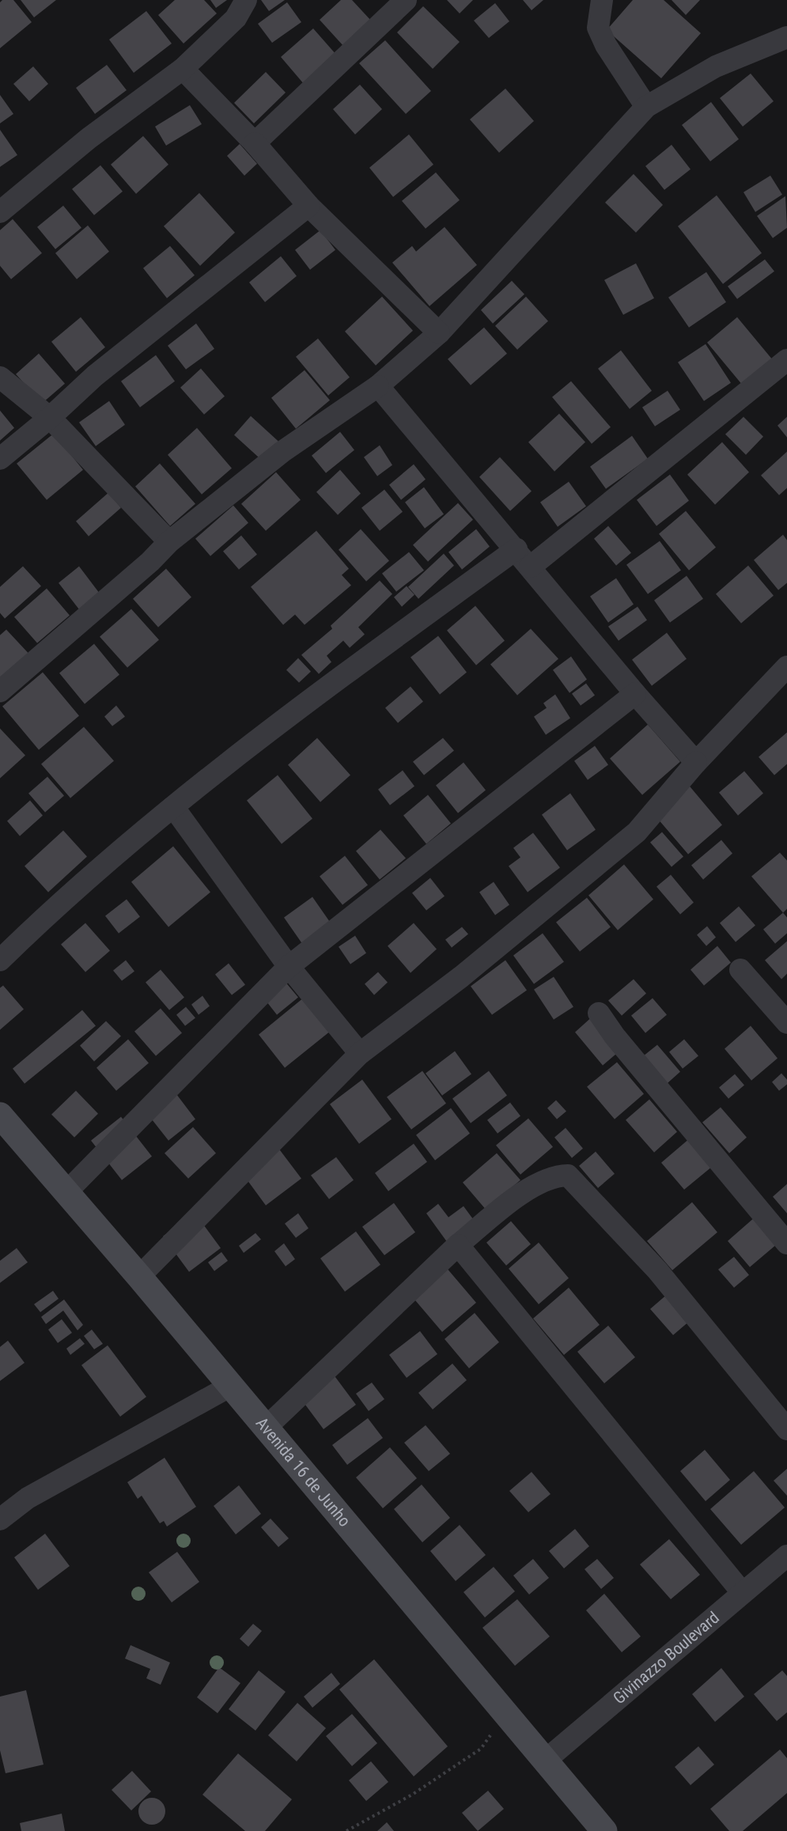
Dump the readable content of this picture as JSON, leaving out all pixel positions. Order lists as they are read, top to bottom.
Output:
{
  "streets": {
    "street": ["Avenida 16 de Junho", "Givinazzo Boulevard"]
  },
  "crossings": [
    ["Avenida 16 de Junho", "Givinazzo Boulevard"]
  ]
}
